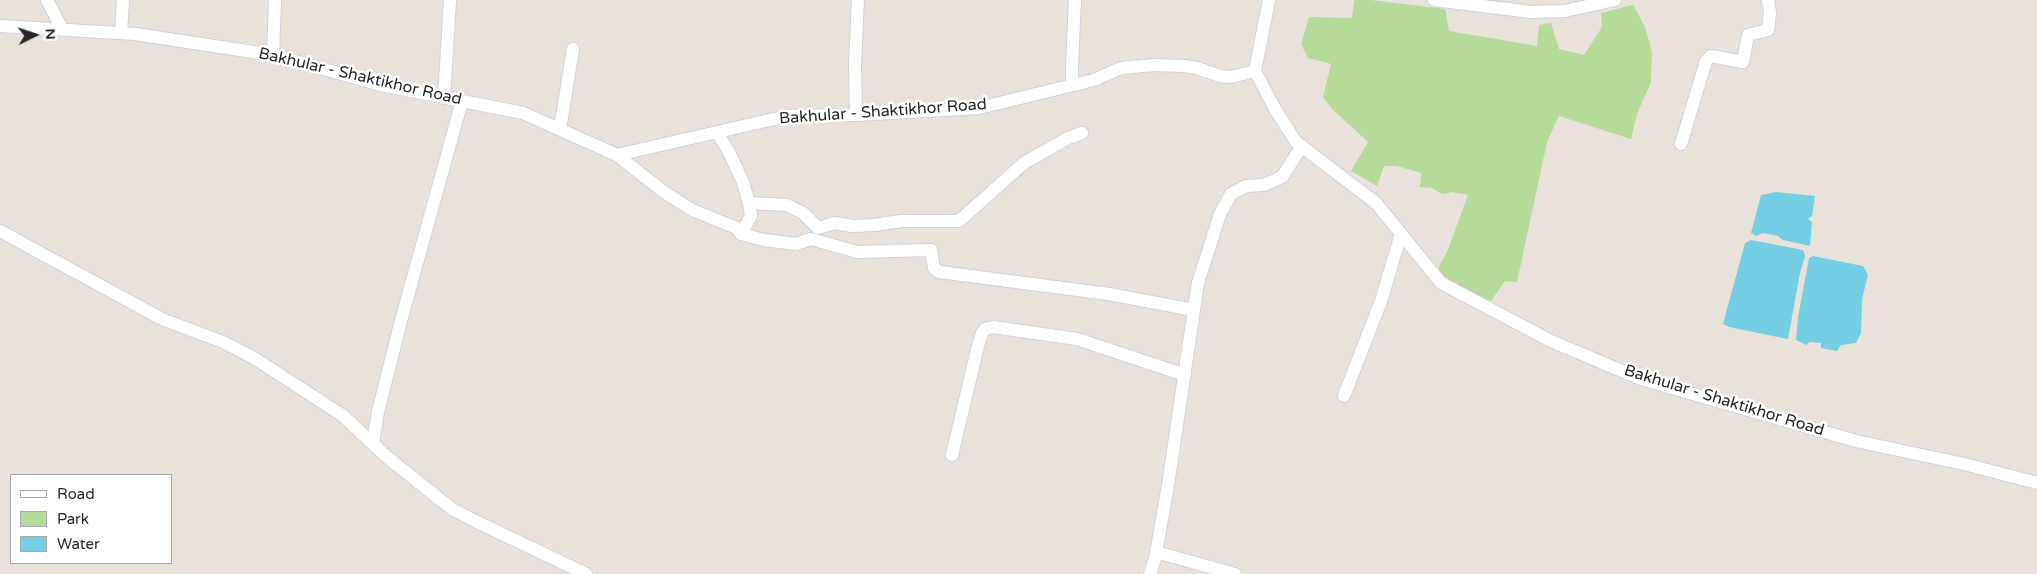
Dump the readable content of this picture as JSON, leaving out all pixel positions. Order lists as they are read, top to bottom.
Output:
{
  "streets": {
    "street": ["Bakhular - Shaktikhor Road"]
  },
  "legend": ["Road", "Park", "Water"],
  "north": "right"
}
